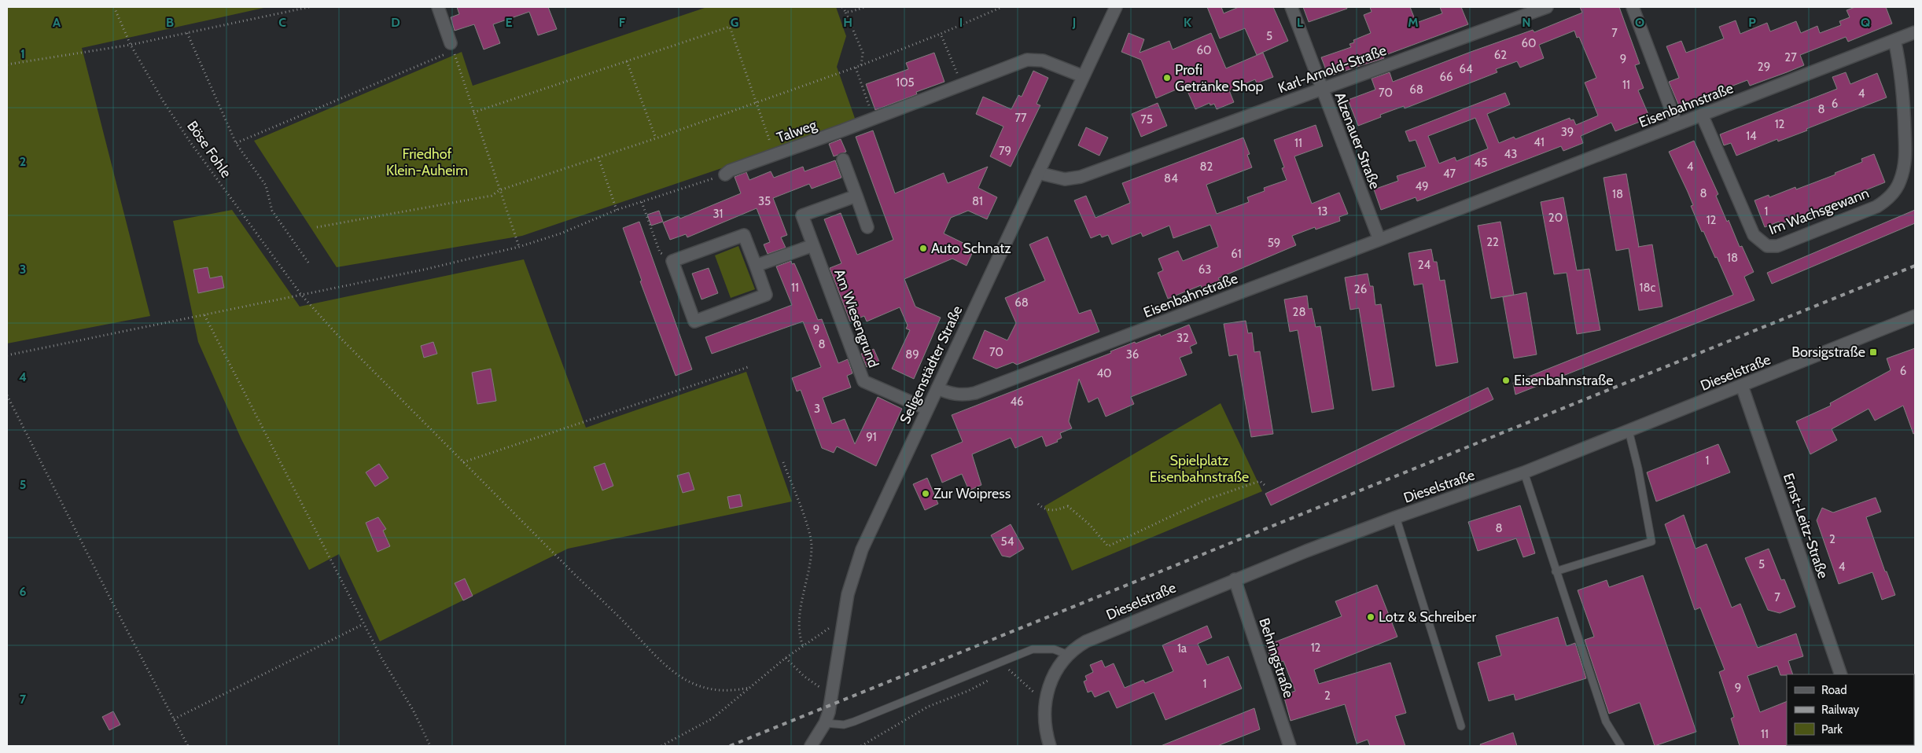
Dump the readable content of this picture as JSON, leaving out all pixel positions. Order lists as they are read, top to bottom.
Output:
{
  "streets": {
    "street": [
      "Karl-Arnold-Straße",
      "Eisenbahnstraße",
      "Talweg",
      "Alzenauer Straße",
      "Im Wachsgewann",
      "Am Wiesengrund",
      "Seligenstädter Straße",
      "Dieselstraße",
      "Ernst-Leitz-Straße",
      "Behringstraße"
    ],
    "path": ["Böse Fohle"]
  },
  "crossings": [
    ["Karl-Arnold-Straße", "Alzenauer Straße"],
    ["Karl-Arnold-Straße", "Seligenstädter Straße"],
    ["Eisenbahnstraße", "Alzenauer Straße"],
    ["Eisenbahnstraße", "Im Wachsgewann"],
    ["Eisenbahnstraße", "Seligenstädter Straße"],
    ["Talweg", "Seligenstädter Straße"],
    ["Am Wiesengrund", "Seligenstädter Straße"],
    ["Dieselstraße", "Ernst-Leitz-Straße"],
    ["Dieselstraße", "Behringstraße"]
  ],
  "parks": ["Friedhof Klein-Auheim", "Spielplatz Eisenbahnstraße"],
  "places": {
    "other": [
      "Profi Getränke Shop",
      "Auto Schnatz",
      "Eisenbahnstraße",
      "Zur Woipress",
      "Lotz & Schreiber"
    ],
    "transit": ["Borsigstraße"]
  },
  "house_numbers": [
    "7",
    "5",
    "60",
    "60",
    "62",
    "27",
    "9",
    "29",
    "64",
    "66",
    "105",
    "11",
    "68",
    "70",
    "4",
    "6",
    "8",
    "77",
    "75",
    "12",
    "39",
    "14",
    "41",
    "11",
    "79",
    "43",
    "45",
    "82",
    "4",
    "47",
    "84",
    "49",
    "8",
    "18",
    "35",
    "81",
    "13",
    "1",
    "31",
    "20",
    "12",
    "22",
    "59",
    "61",
    "18",
    "24",
    "63",
    "11",
    "18c",
    "26",
    "68",
    "28",
    "9",
    "32",
    "8",
    "70",
    "89",
    "36",
    "6",
    "40",
    "46",
    "3",
    "91",
    "1",
    "8",
    "2",
    "54",
    "5",
    "4",
    "7",
    "12",
    "1a",
    "1",
    "9",
    "2",
    "11"
  ],
  "legend": ["Road", "Railway", "Park"],
  "grid": {
    "columns": [
      "A",
      "B",
      "C",
      "D",
      "E",
      "F",
      "G",
      "H",
      "I",
      "J",
      "K",
      "L",
      "M",
      "N",
      "O",
      "P",
      "Q"
    ],
    "rows": [
      "1",
      "2",
      "3",
      "4",
      "5",
      "6",
      "7"
    ]
  }
}
